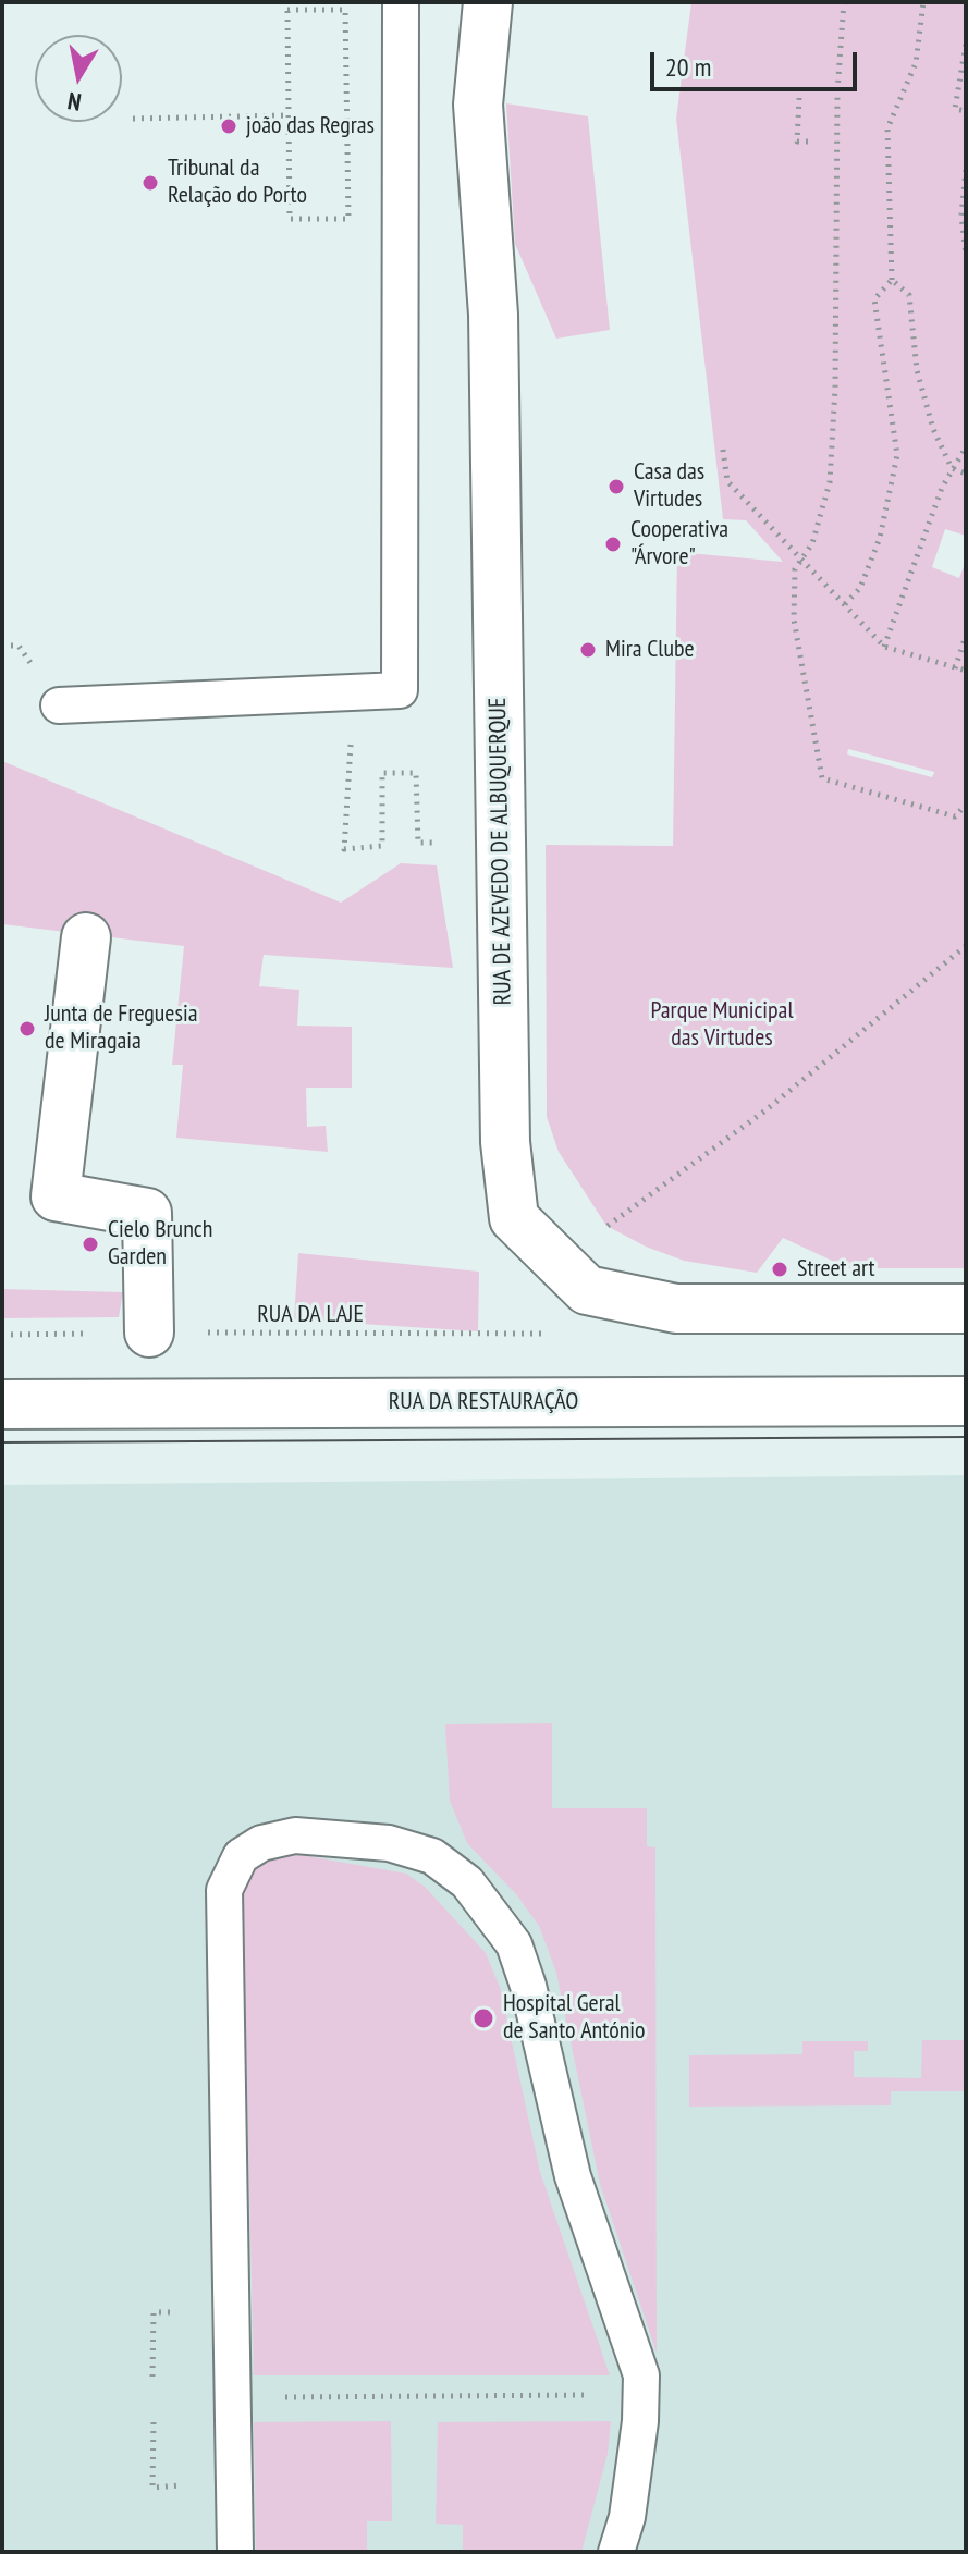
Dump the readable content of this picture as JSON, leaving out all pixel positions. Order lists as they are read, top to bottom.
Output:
{
  "streets": {
    "street": ["RUA DE AZEVEDO DE ALBUQUERQUE", "RUA DA RESTAURAÇÃO"],
    "path": ["RUA DA LAJE"]
  },
  "parks": ["Parque Municipal das Virtudes"],
  "places": [
    "joão das Regras",
    "Tribunal da Relação do Porto",
    "Casa das Virtudes",
    "Cooperativa \"Árvore\"",
    "Mira Clube",
    "Junta de Freguesia de Miragaia",
    "Cielo Brunch Garden",
    "Street art",
    "Hospital Geral de Santo António"
  ],
  "scale_bar": "20 m",
  "north": "bottom"
}
